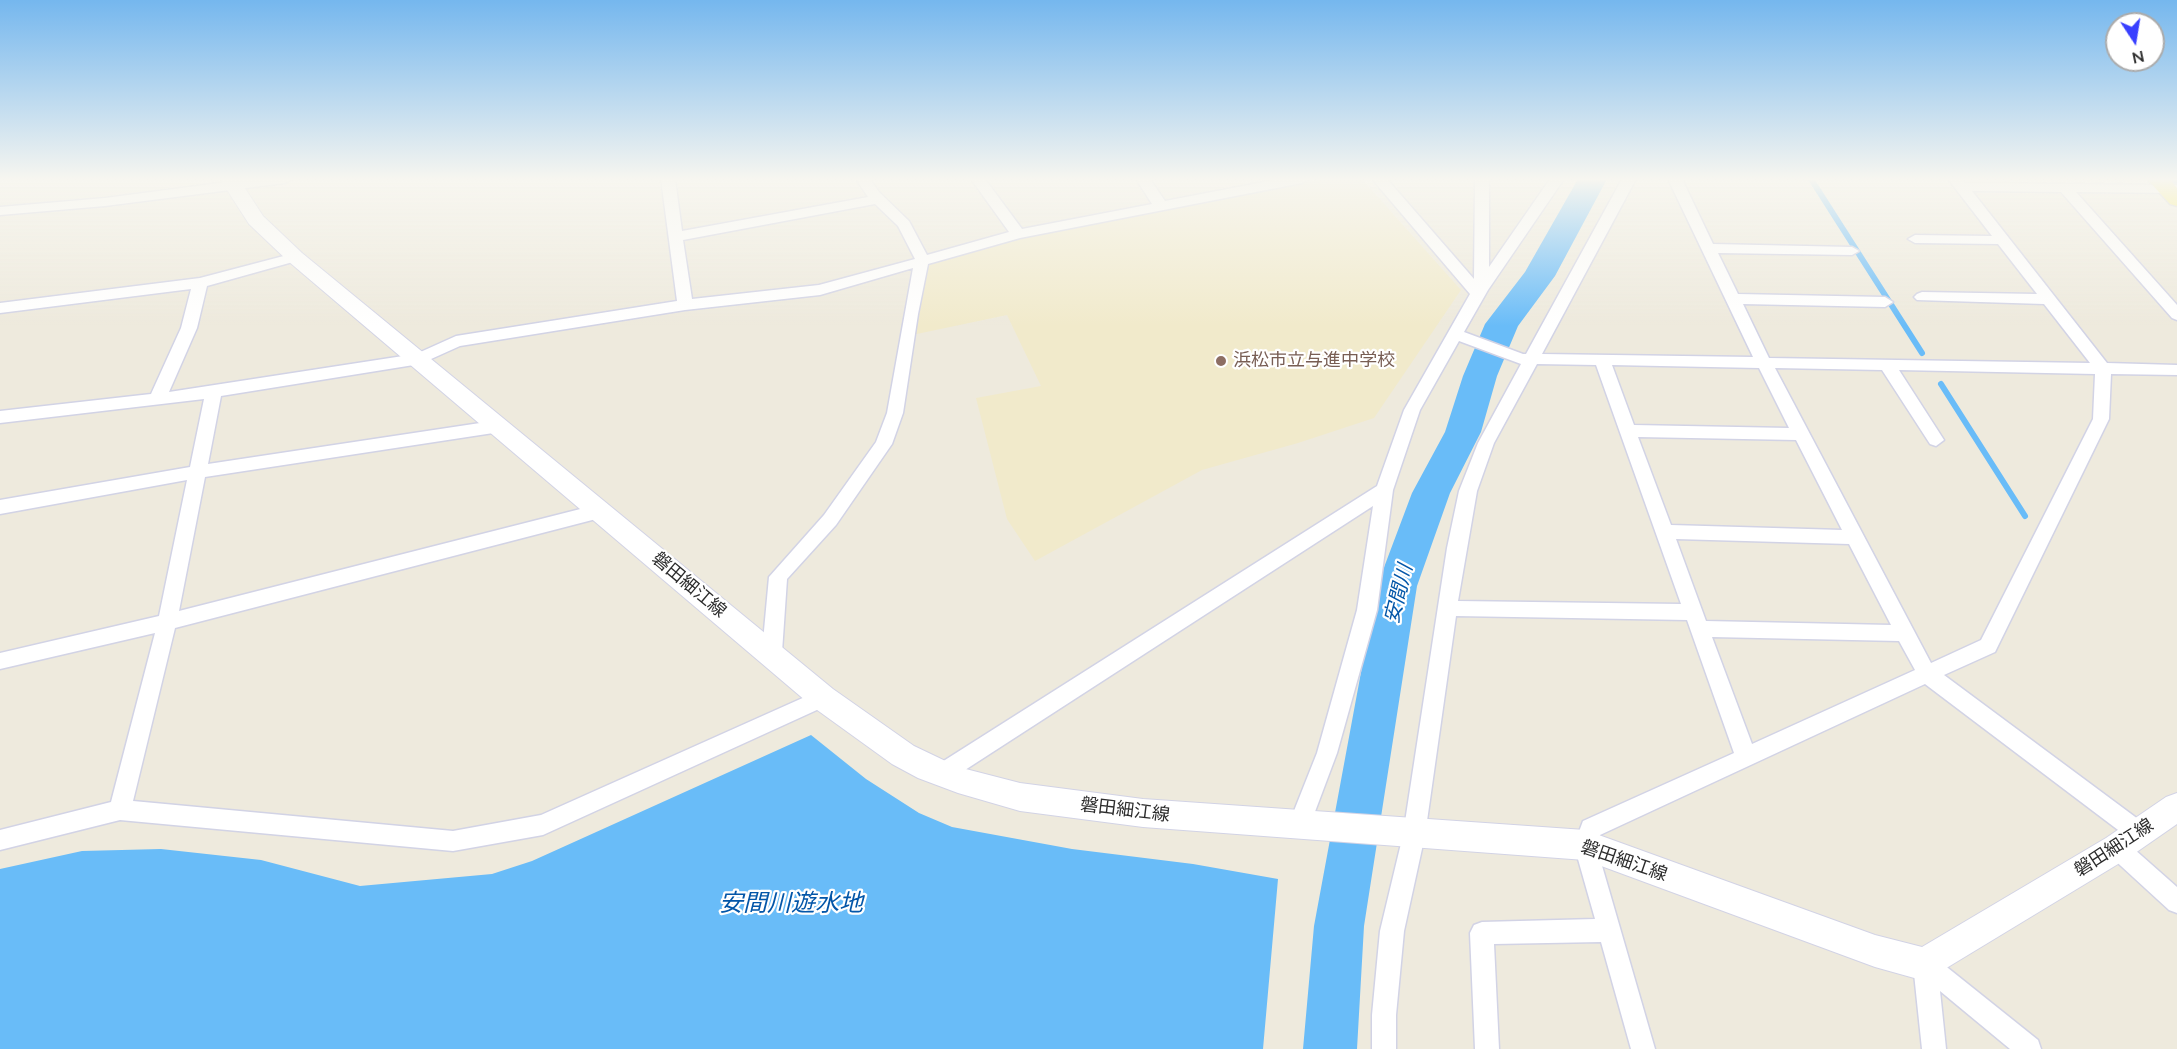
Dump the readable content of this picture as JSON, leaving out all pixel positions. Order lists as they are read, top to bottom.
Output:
{
  "streets": {
    "main road": ["磐田細江線"]
  },
  "water": ["安間川", "安間川遊水地"],
  "places": ["浜松市立与進中学校"],
  "north": "bottom"
}
